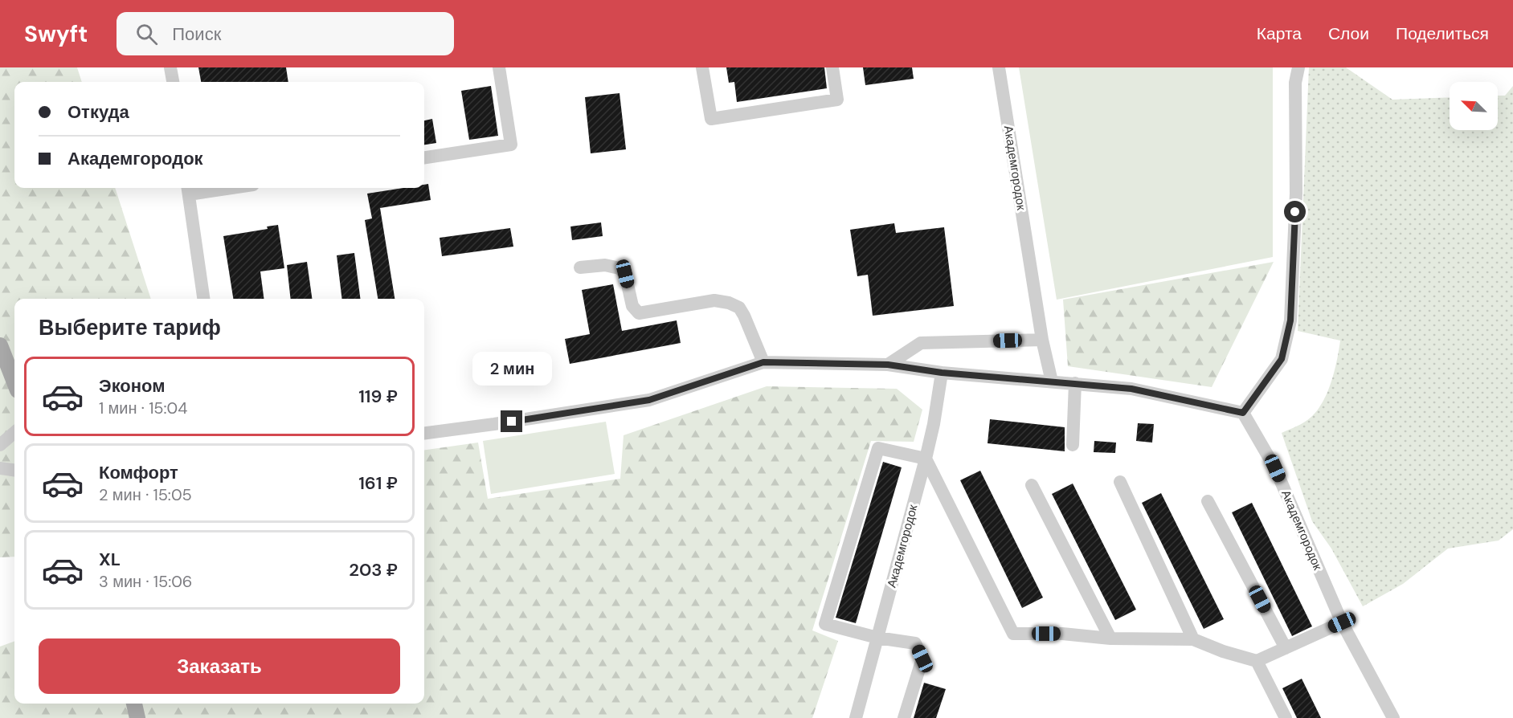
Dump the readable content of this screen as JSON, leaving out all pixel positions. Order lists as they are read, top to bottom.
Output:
{
  "streets": {
    "street": ["Академгородок"]
  },
  "north": "top left",
  "page": {
    "header": "Swyft",
    "search": "Поиск",
    "nav": ["Карта", "Слои", "Поделиться"],
    "banner": ["Откуда", "Академгородок"],
    "heading": "Выберите тариф",
    "bubble": "2 мин",
    "list": [
      {
        "name": "Эконом",
        "note": "1 мин · 15:04",
        "value": "119 ₽"
      },
      {
        "name": "Комфорт",
        "note": "2 мин · 15:05",
        "value": "161 ₽"
      },
      {
        "name": "XL",
        "note": "3 мин · 15:06",
        "value": "203 ₽"
      }
    ],
    "buttons": "Заказать"
  }
}
